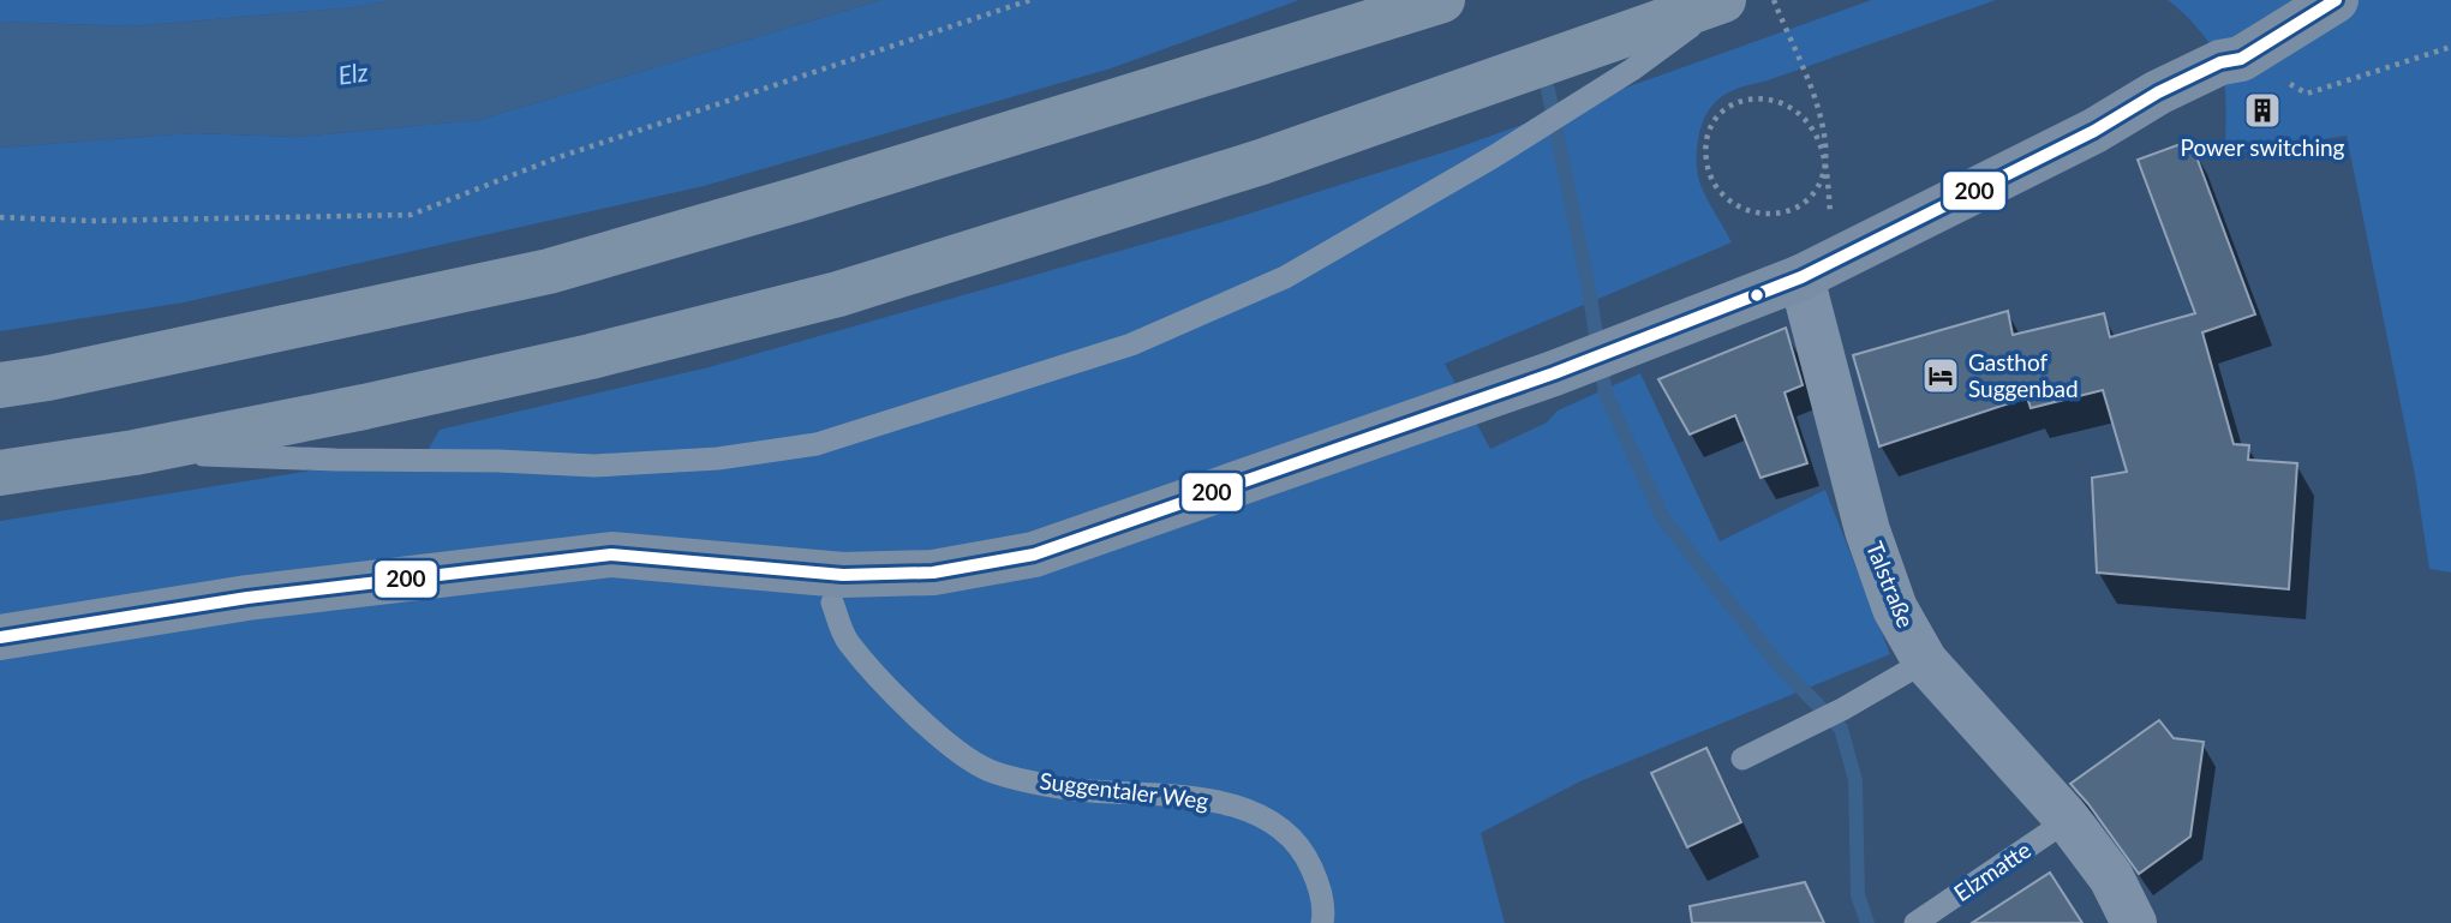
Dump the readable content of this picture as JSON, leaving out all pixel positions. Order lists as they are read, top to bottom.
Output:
{
  "streets": {
    "street": ["Talstraße"],
    "lane": ["Suggentaler Weg", "Elzmatte"]
  },
  "crossings": [
    ["Talstraße", "Elzmatte"]
  ],
  "water": ["Elz"],
  "places": {
    "building": ["Power switching"],
    "hotel": ["Gasthof Suggenbad"]
  },
  "lines": ["transit line 200"]
}
